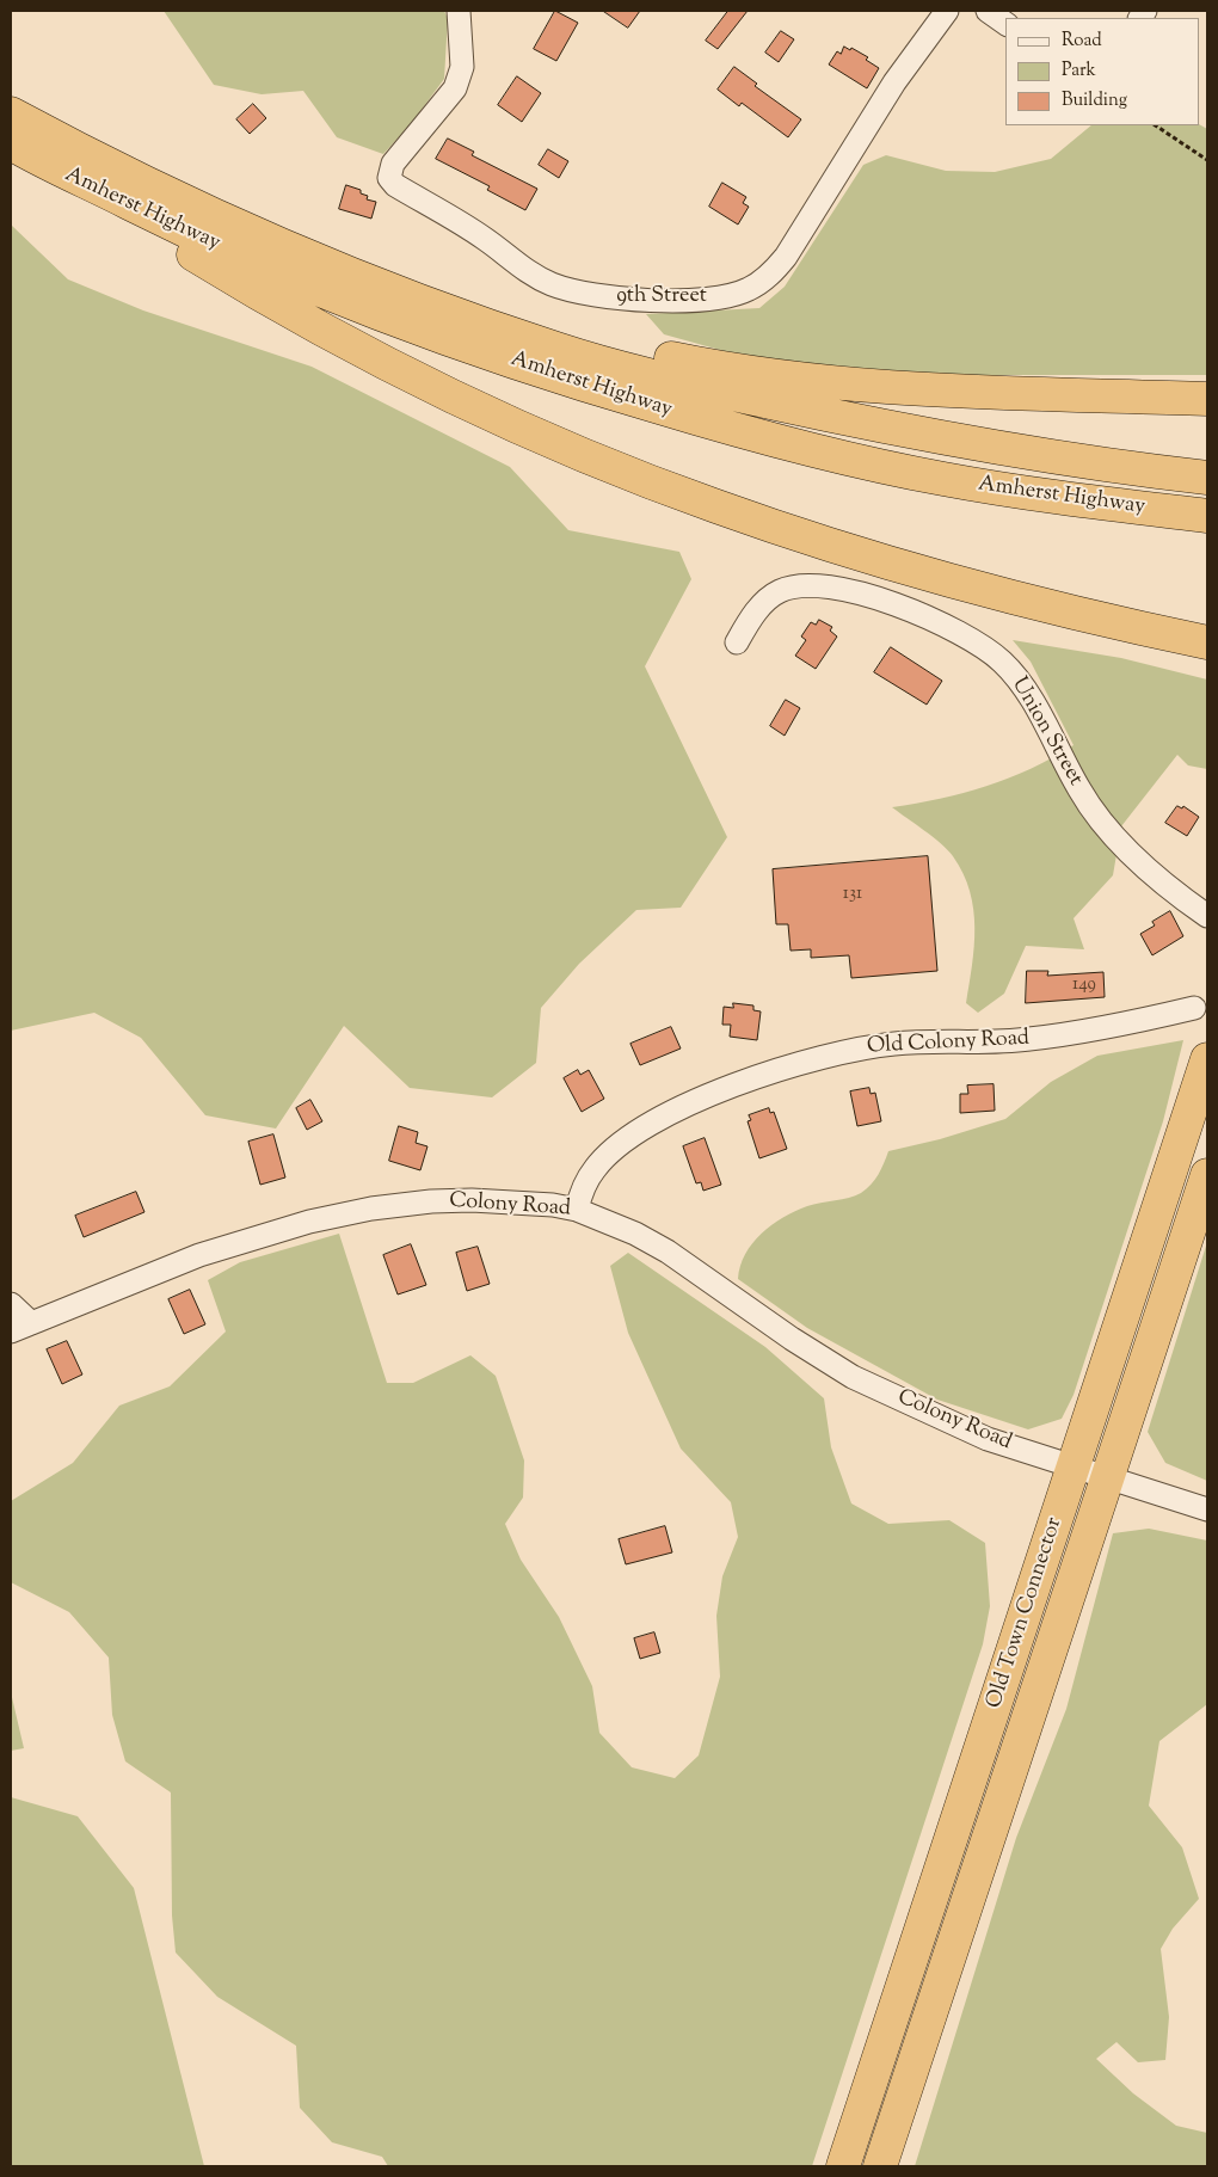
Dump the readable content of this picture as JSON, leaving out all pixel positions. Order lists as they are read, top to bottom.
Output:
{
  "streets": {
    "highway": ["Amherst Highway", "Old Town Connector"],
    "street": [
      "9th Street",
      "Union Street",
      "Old Colony Road",
      "Colony Road"
    ]
  },
  "crossings": [
    ["Old Colony Road", "Colony Road"],
    ["Colony Road", "Old Town Connector"]
  ],
  "house_numbers": ["131", "149"],
  "legend": ["Road", "Park", "Building"]
}
